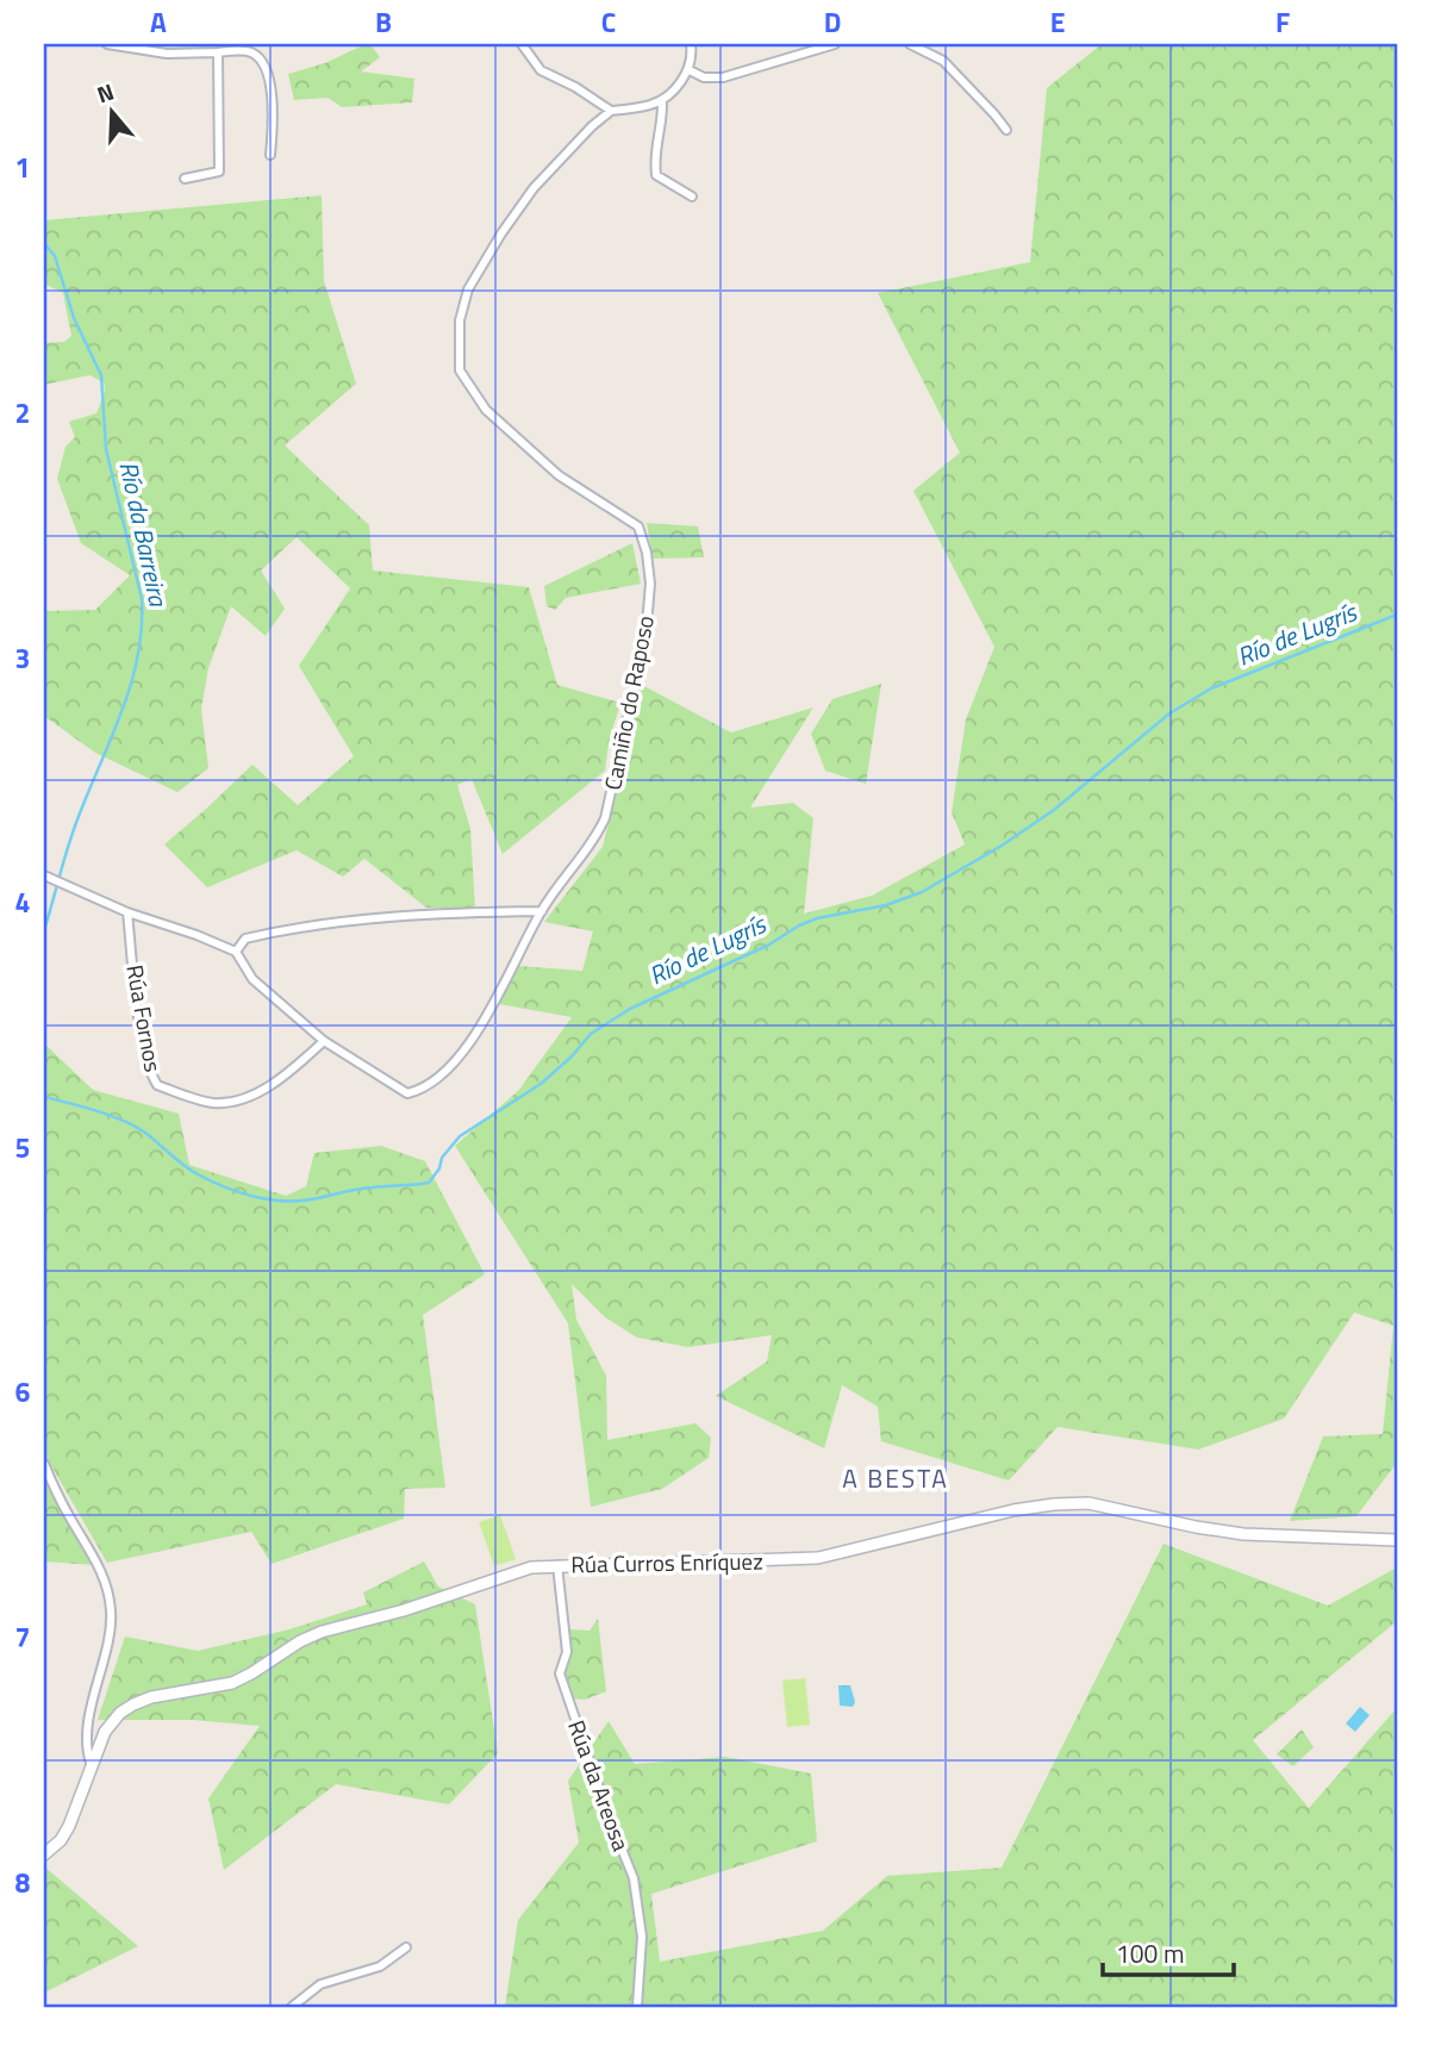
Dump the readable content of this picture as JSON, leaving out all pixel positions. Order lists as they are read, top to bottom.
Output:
{
  "streets": {
    "street": [
      "Camiño do Raposo",
      "Rúa Fornos",
      "Rúa Curros Enríquez",
      "Rúa da Areosa"
    ]
  },
  "crossings": [
    ["Rúa Curros Enríquez", "Rúa da Areosa"]
  ],
  "districts": ["A BESTA"],
  "water": ["Río da Barreira", "Río de Lugrís"],
  "scale_bar": "100 m",
  "north": "top",
  "grid": {
    "columns": [
      "A",
      "B",
      "C",
      "D",
      "E",
      "F"
    ],
    "rows": [
      "1",
      "2",
      "3",
      "4",
      "5",
      "6",
      "7",
      "8"
    ]
  }
}
